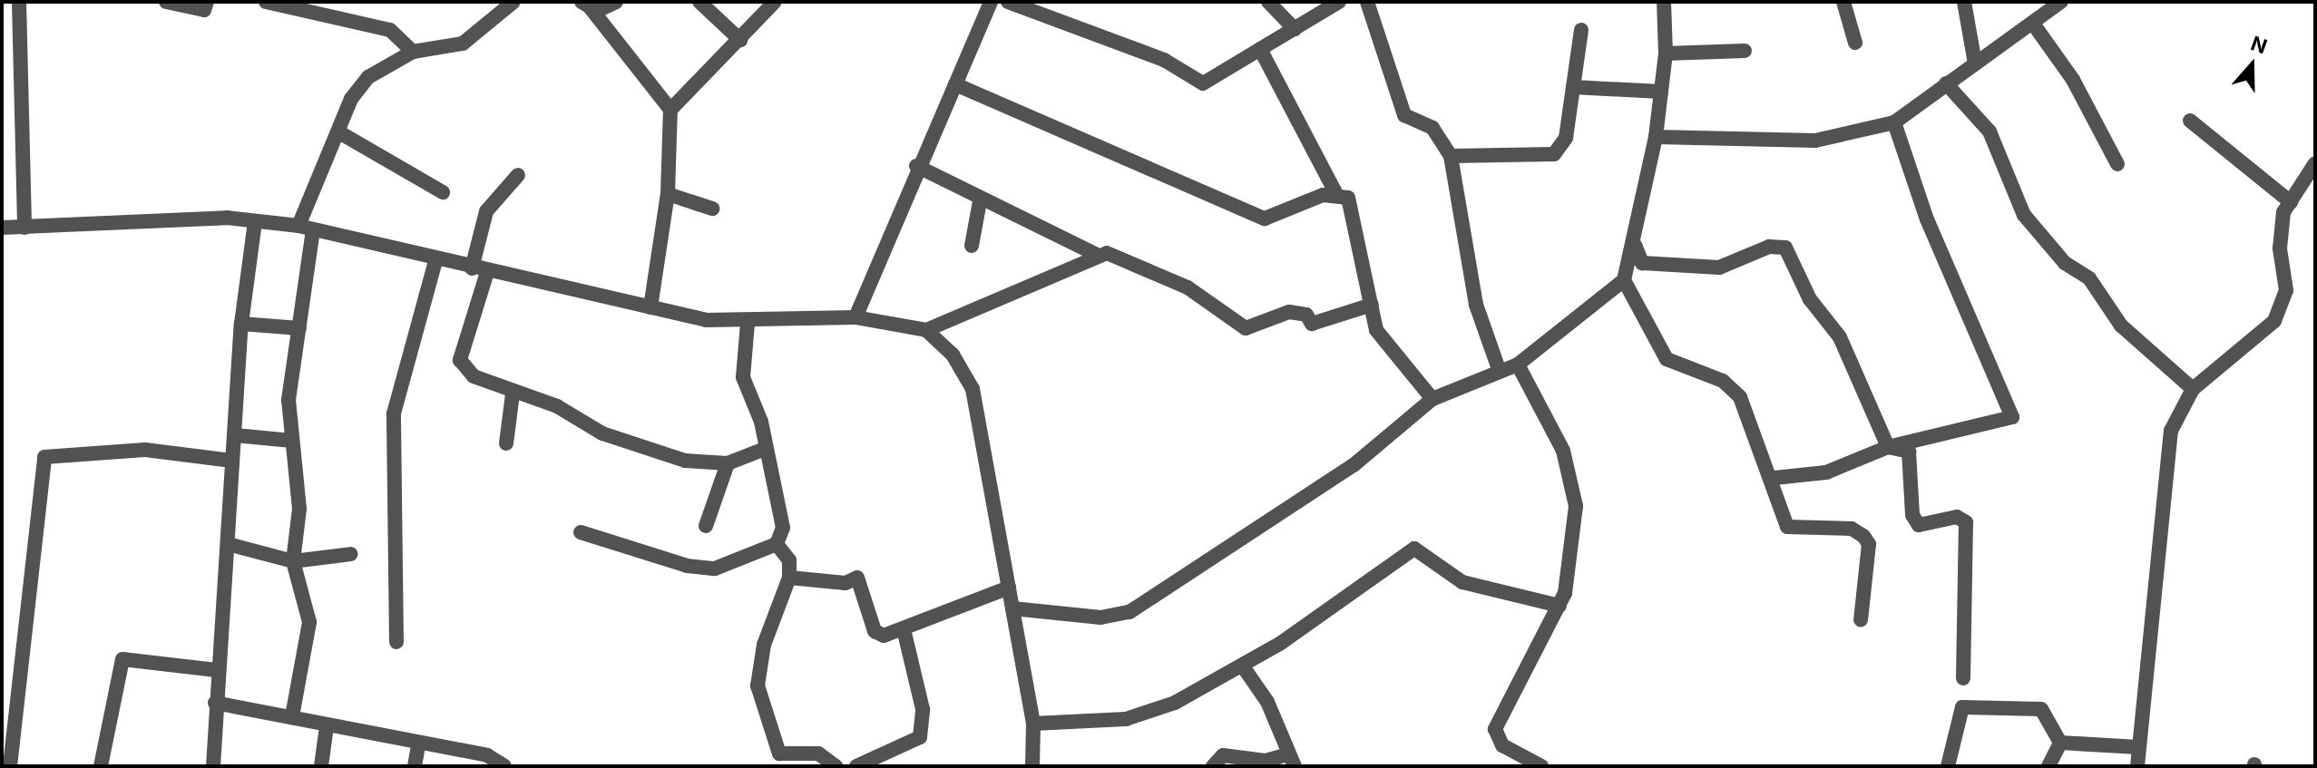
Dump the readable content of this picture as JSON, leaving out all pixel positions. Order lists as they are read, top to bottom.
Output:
{
  "north": "top"
}
